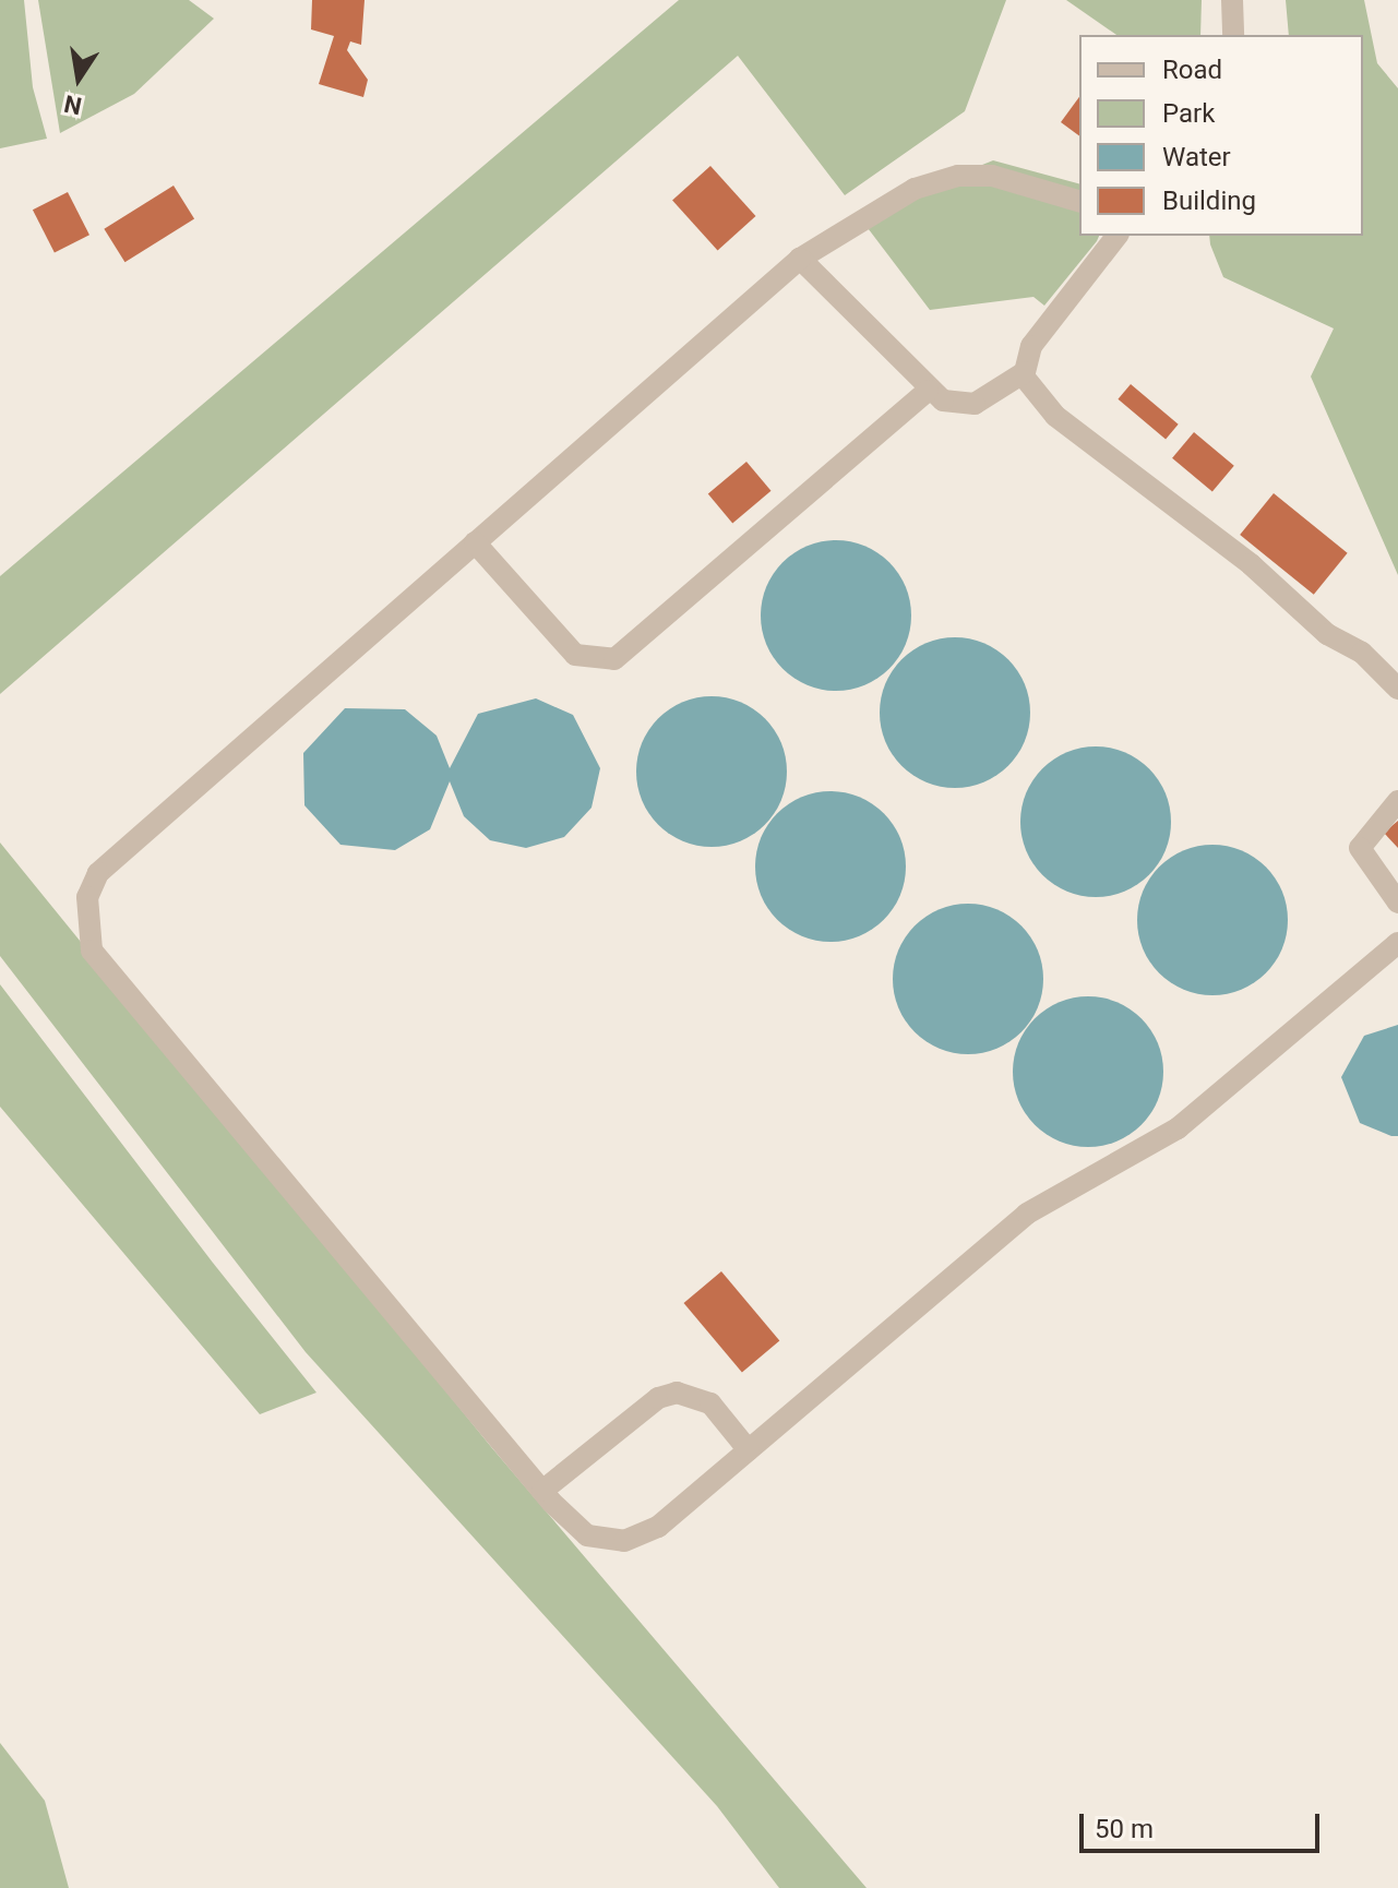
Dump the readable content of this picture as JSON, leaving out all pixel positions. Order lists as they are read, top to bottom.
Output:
{
  "legend": [
    "Road",
    "Park",
    "Water",
    "Building"
  ],
  "scale_bar": "50 m",
  "north": "bottom"
}
